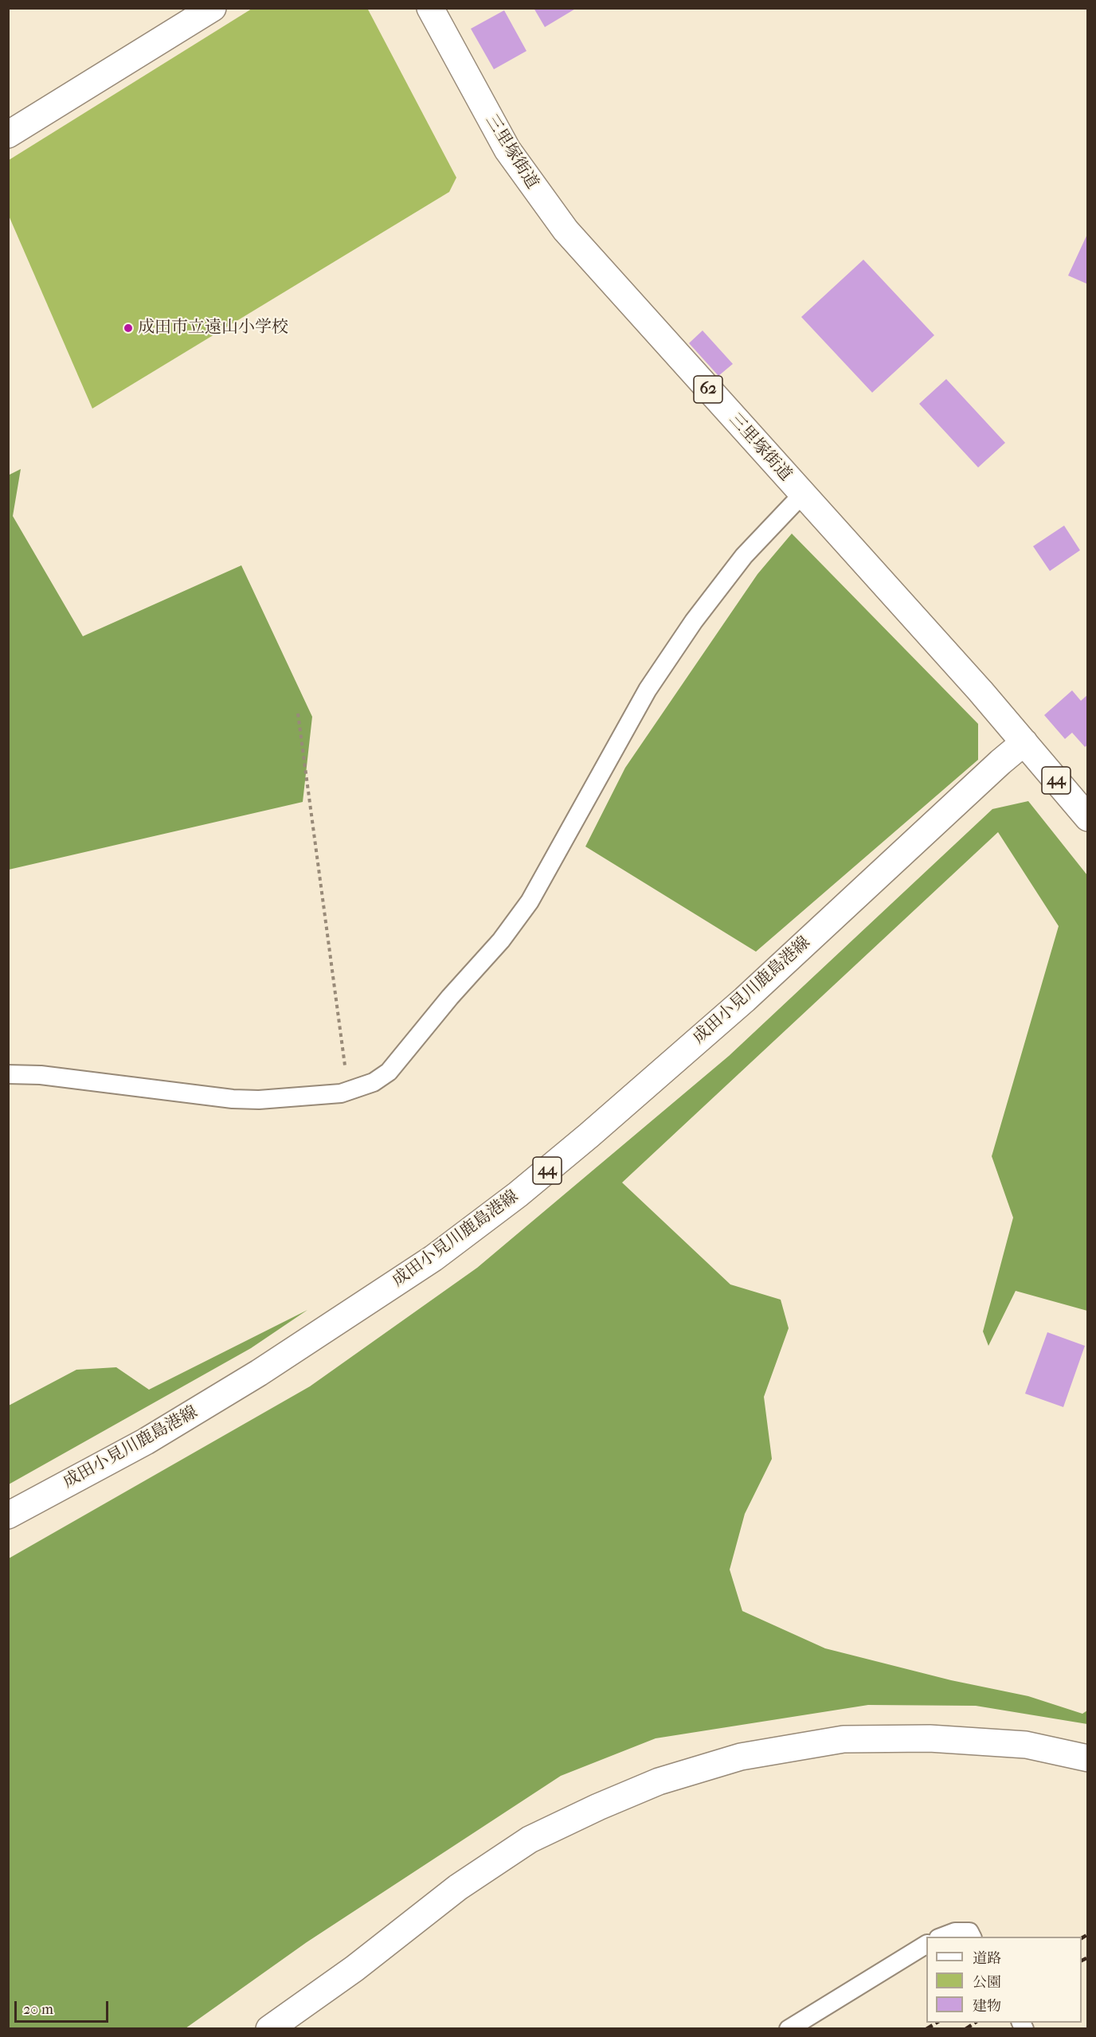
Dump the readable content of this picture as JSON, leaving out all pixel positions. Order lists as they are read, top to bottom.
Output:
{
  "streets": {
    "main road": [
      "三里塚街道",
      "62",
      "44",
      "成田小見川鹿島港線"
    ]
  },
  "crossings": [
    ["三里塚街道", "成田小見川鹿島港線"]
  ],
  "places": ["成田市立遠山小学校"],
  "legend": ["道路", "公園", "建物"],
  "scale_bar": "20 m"
}
